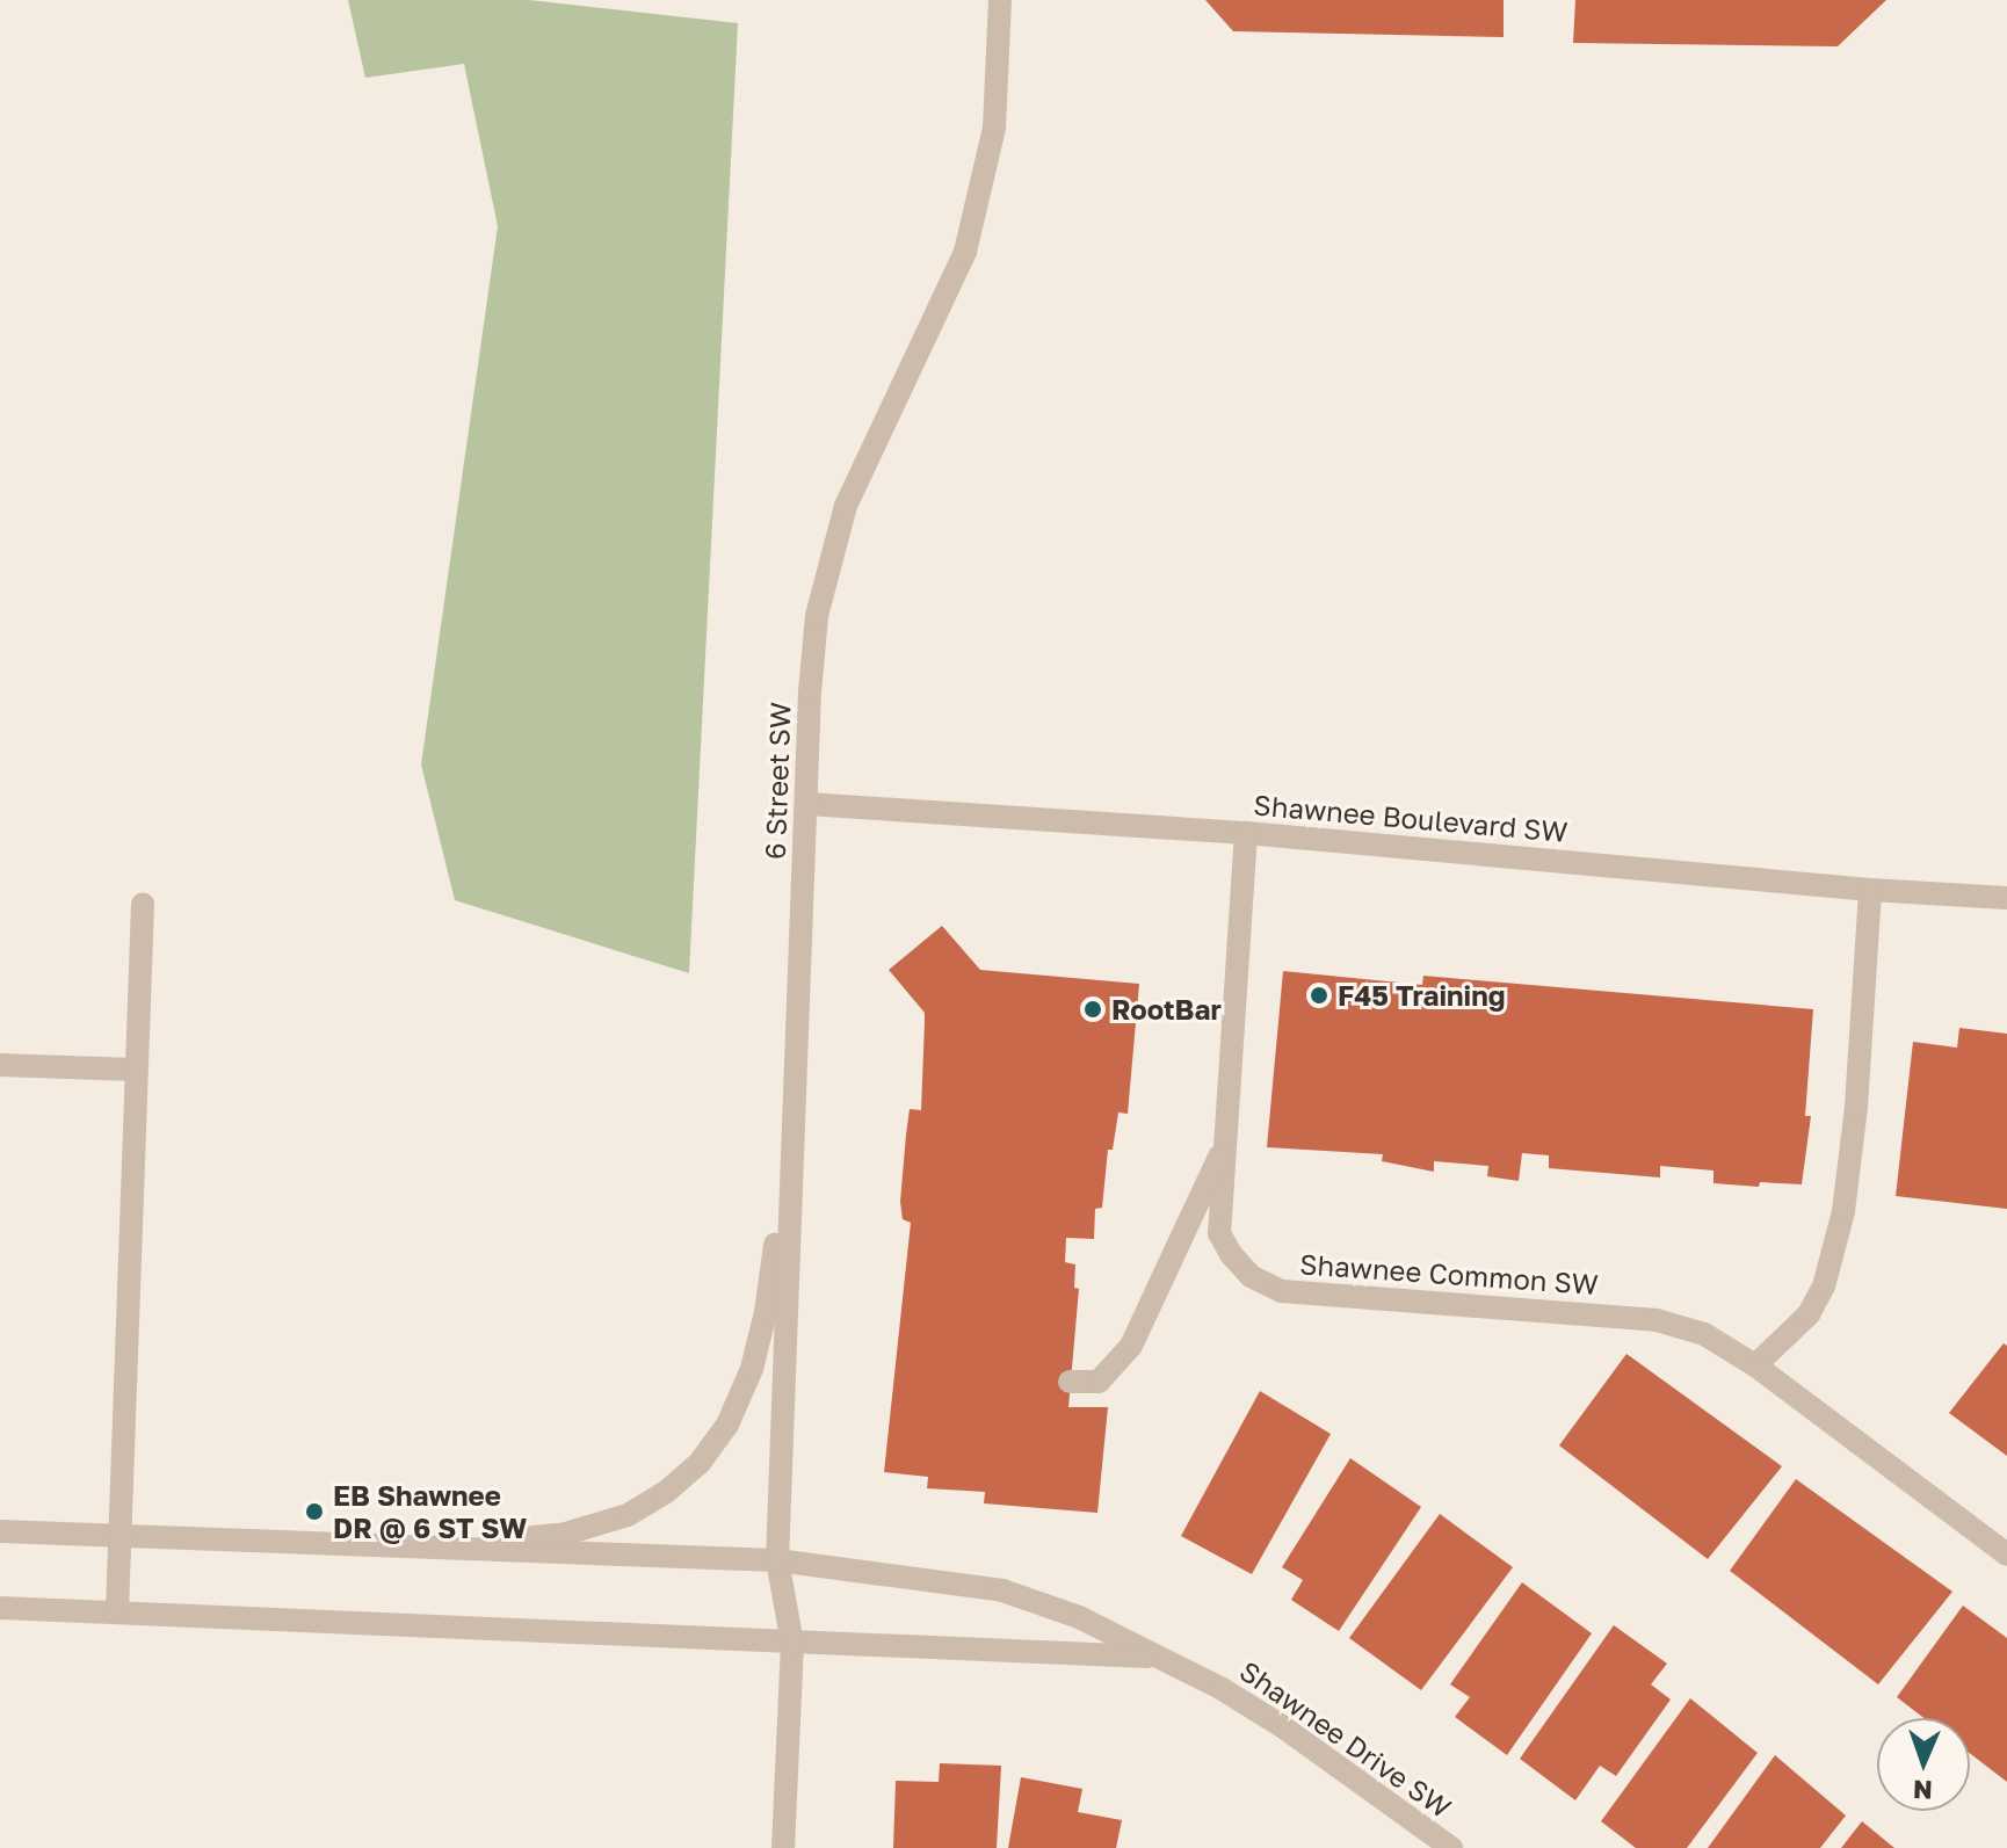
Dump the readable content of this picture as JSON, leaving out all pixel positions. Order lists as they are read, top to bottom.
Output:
{
  "streets": {
    "street": [
      "6 Street SW",
      "Shawnee Boulevard SW",
      "Shawnee Common SW",
      "Shawnee Drive SW"
    ]
  },
  "crossings": [
    ["6 Street SW", "Shawnee Boulevard SW"],
    ["6 Street SW", "Shawnee Drive SW"],
    ["Shawnee Boulevard SW", "Shawnee Common SW"]
  ],
  "places": ["F45 Training", "RootBar", "EB Shawnee DR @ 6 ST SW"],
  "north": "bottom"
}
